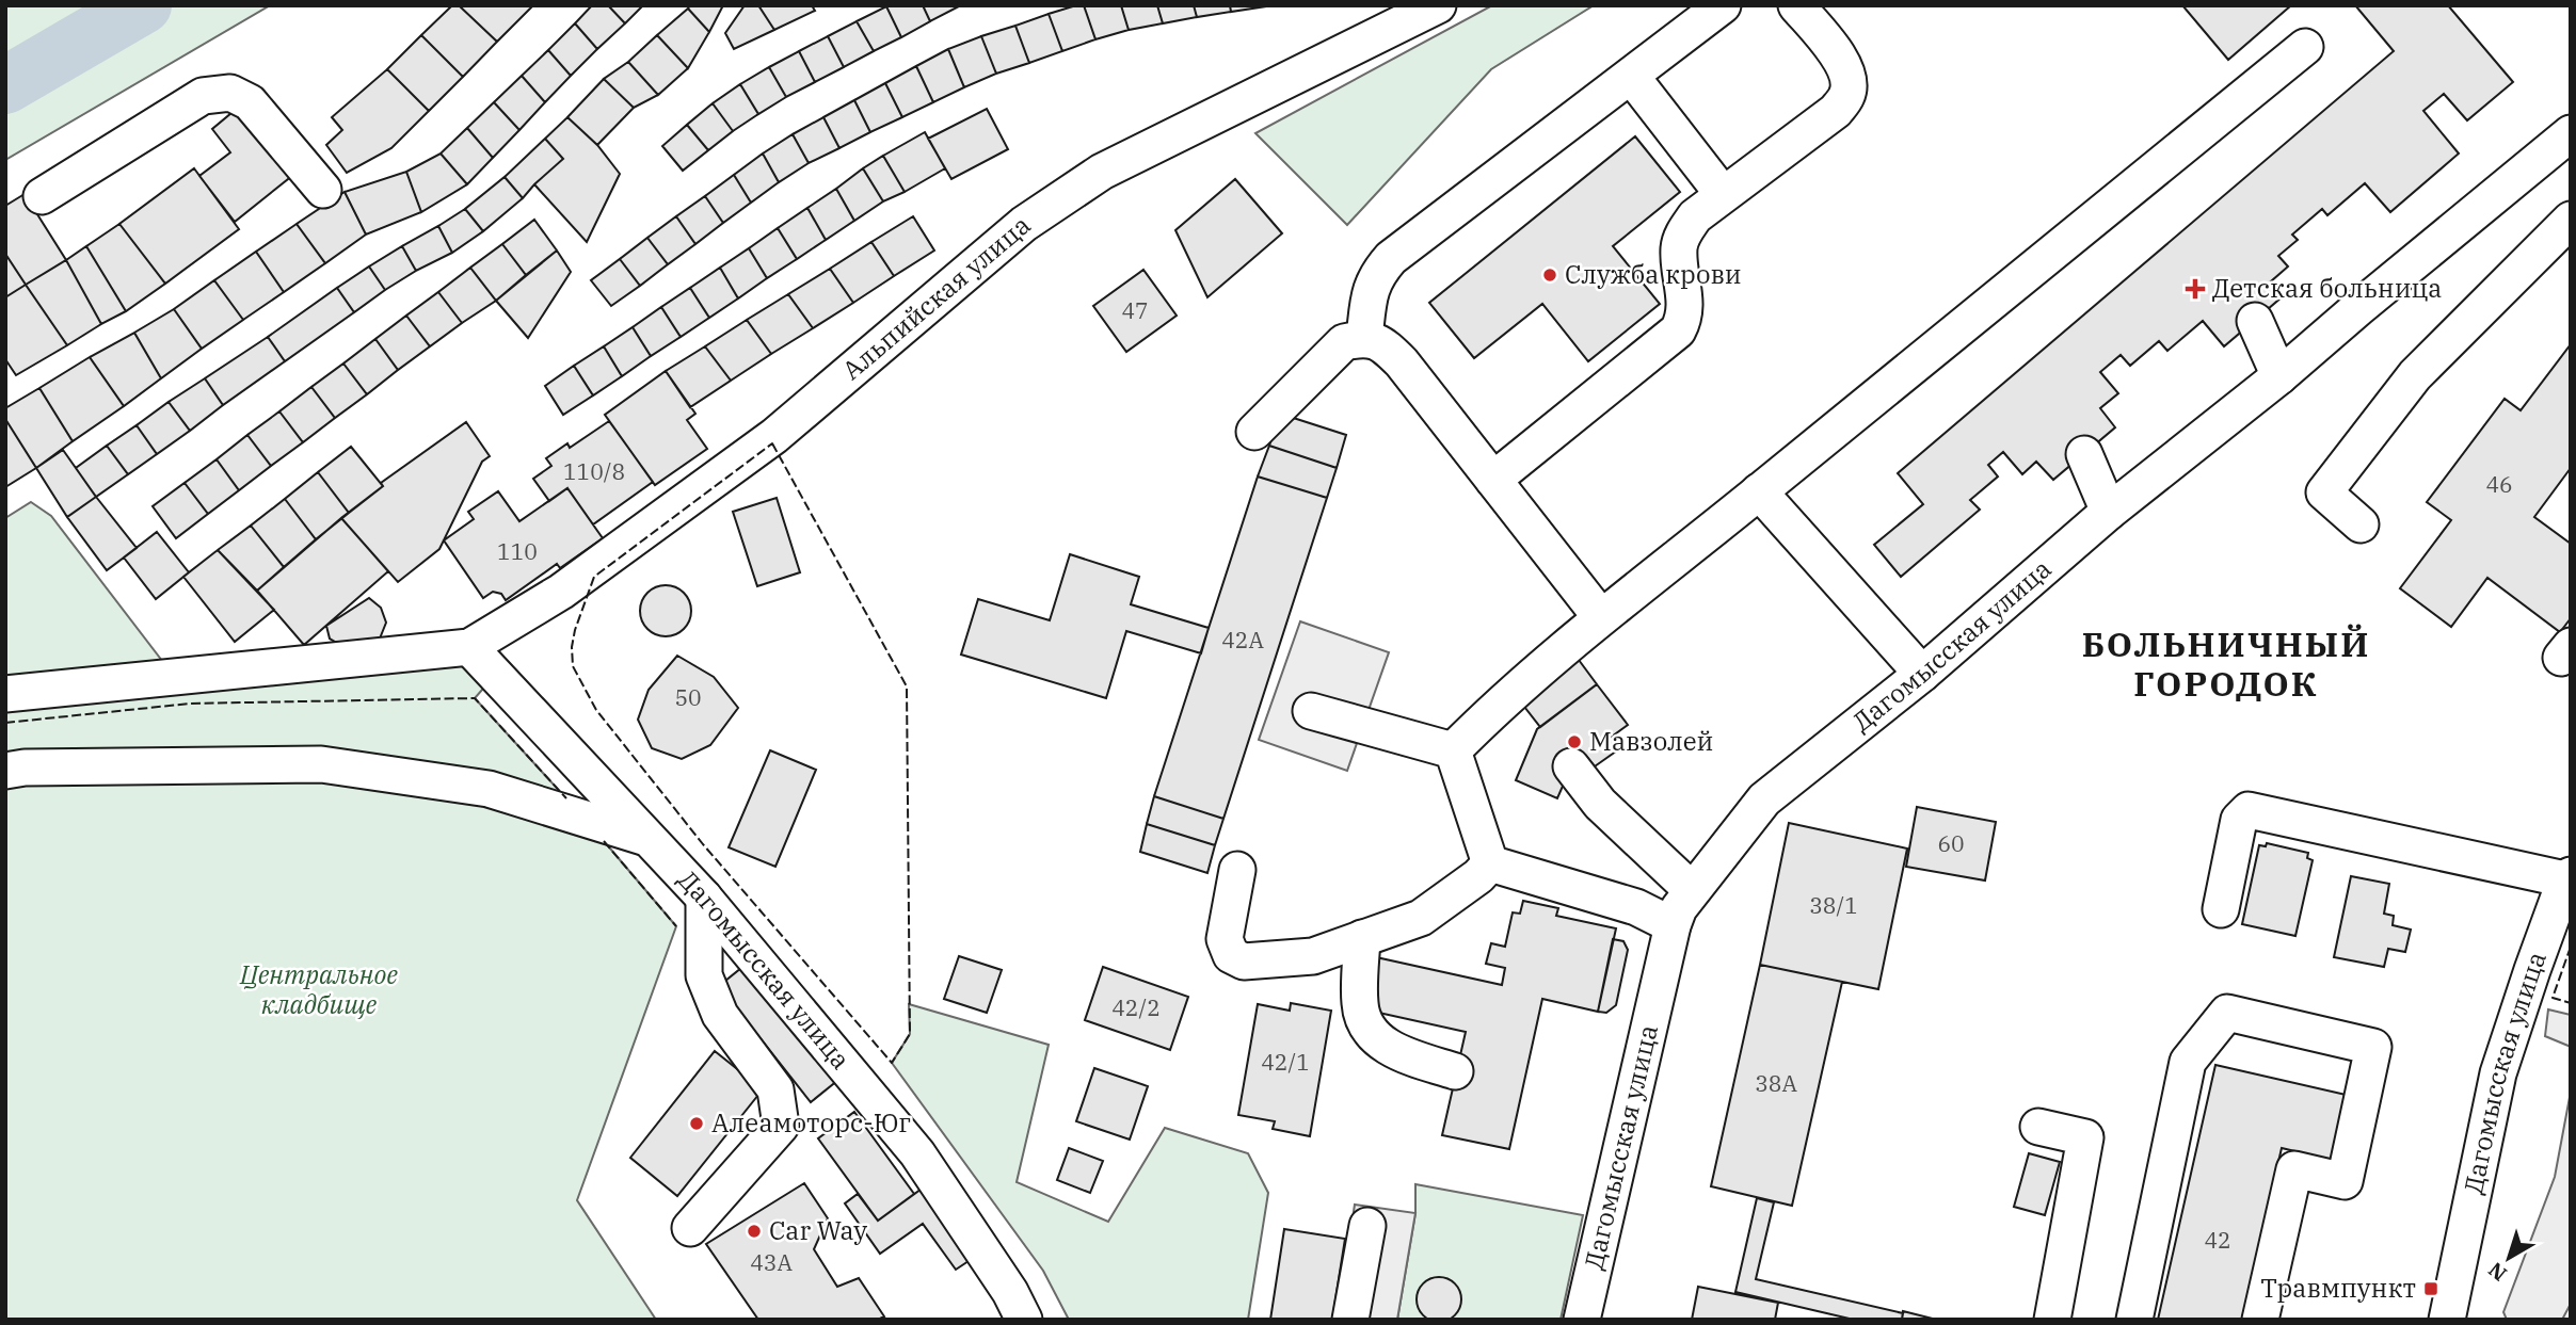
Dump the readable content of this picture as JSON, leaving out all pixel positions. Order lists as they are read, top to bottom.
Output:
{
  "streets": {
    "street": ["Альпийская улица", "Дагомысская улица"]
  },
  "crossings": [
    ["Альпийская улица", "Дагомысская улица"]
  ],
  "districts": ["БОЛЬНИЧНЫЙ ГОРОДОК"],
  "parks": ["Центральное кладбище"],
  "places": {
    "other": [
      "Служба крови",
      "Мавзолей",
      "Алеамоторс-Юг",
      "Car Way"
    ],
    "health": ["Детская больница"],
    "transit": ["Травмпункт"]
  },
  "house_numbers": [
    "47",
    "110/8",
    "46",
    "110",
    "42А",
    "50",
    "60",
    "38/1",
    "42/2",
    "42/1",
    "38А",
    "42",
    "43А"
  ],
  "north": "bottom left"
}
